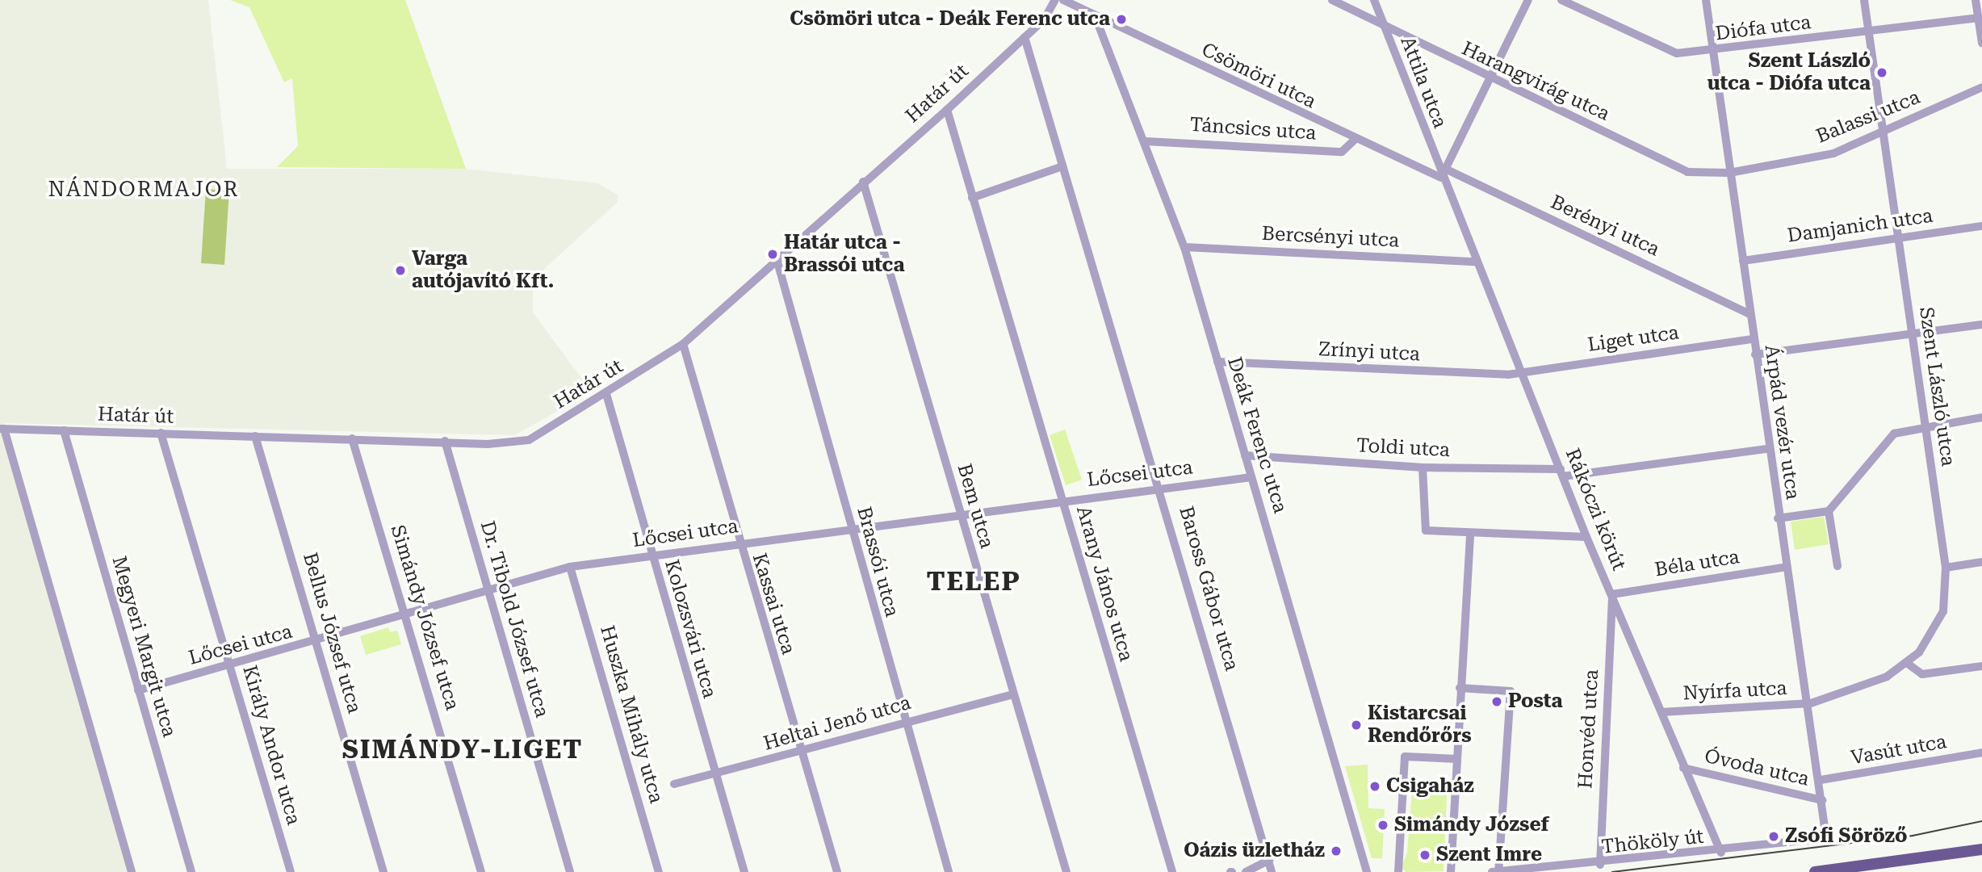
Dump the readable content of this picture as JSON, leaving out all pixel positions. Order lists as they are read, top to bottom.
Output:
{
  "streets": {
    "street": [
      "Diófa utca",
      "Csömöri utca",
      "Harangvirág utca",
      "Attila utca",
      "Határ út",
      "Balassi utca",
      "Táncsics utca",
      "Berényi utca",
      "Damjanich utca",
      "Bercsényi utca",
      "Liget utca",
      "Zrínyi utca",
      "Szent László utca",
      "Árpád vezér utca",
      "Deák Ferenc utca",
      "Toldi utca",
      "Lőcsei utca",
      "Bem utca",
      "Rákóczi körút",
      "Brassói utca",
      "Béla utca",
      "Arany János utca",
      "Baross Gábor utca",
      "Kassai utca",
      "Simándy József utca",
      "Dr. Tibold József utca",
      "Kolozsvári utca",
      "Bellus József utca",
      "Megyeri Margit utca",
      "Nyírfa utca",
      "Huszka Mihály utca",
      "Heltai Jenő utca",
      "Honvéd utca",
      "Király Andor utca",
      "Vasút utca",
      "Óvoda utca",
      "Thököly út"
    ]
  },
  "crossings": [
    ["Diófa utca", "Szent László utca"],
    ["Diófa utca", "Árpád vezér utca"],
    ["Csömöri utca", "Attila utca"],
    ["Csömöri utca", "Táncsics utca"],
    ["Csömöri utca", "Berényi utca"],
    ["Csömöri utca", "Deák Ferenc utca"],
    ["Csömöri utca", "Rákóczi körút"],
    ["Harangvirág utca", "Attila utca"],
    ["Harangvirág utca", "Balassi utca"],
    ["Harangvirág utca", "Árpád vezér utca"],
    ["Attila utca", "Berényi utca"],
    ["Attila utca", "Rákóczi körút"],
    ["Határ út", "Bem utca"],
    ["Határ út", "Brassói utca"],
    ["Határ út", "Arany János utca"],
    ["Határ út", "Baross Gábor utca"],
    ["Határ út", "Kassai utca"],
    ["Határ út", "Simándy József utca"],
    ["Határ út", "Dr. Tibold József utca"],
    ["Határ út", "Kolozsvári utca"],
    ["Határ út", "Bellus József utca"],
    ["Határ út", "Megyeri Margit utca"],
    ["Határ út", "Király Andor utca"],
    ["Balassi utca", "Szent László utca"],
    ["Balassi utca", "Árpád vezér utca"],
    ["Táncsics utca", "Deák Ferenc utca"],
    ["Berényi utca", "Árpád vezér utca"],
    ["Berényi utca", "Rákóczi körút"],
    ["Damjanich utca", "Szent László utca"],
    ["Damjanich utca", "Árpád vezér utca"],
    ["Bercsényi utca", "Deák Ferenc utca"],
    ["Bercsényi utca", "Rákóczi körút"],
    ["Liget utca", "Zrínyi utca"],
    ["Liget utca", "Árpád vezér utca"],
    ["Liget utca", "Rákóczi körút"],
    ["Zrínyi utca", "Deák Ferenc utca"],
    ["Zrínyi utca", "Rákóczi körút"],
    ["Árpád vezér utca", "Toldi utca"],
    ["Árpád vezér utca", "Béla utca"],
    ["Árpád vezér utca", "Nyírfa utca"],
    ["Árpád vezér utca", "Vasút utca"],
    ["Árpád vezér utca", "Óvoda utca"],
    ["Árpád vezér utca", "Thököly út"],
    ["Deák Ferenc utca", "Toldi utca"],
    ["Deák Ferenc utca", "Lőcsei utca"],
    ["Toldi utca", "Rákóczi körút"],
    ["Lőcsei utca", "Bem utca"],
    ["Lőcsei utca", "Brassói utca"],
    ["Lőcsei utca", "Arany János utca"],
    ["Lőcsei utca", "Baross Gábor utca"],
    ["Lőcsei utca", "Kassai utca"],
    ["Lőcsei utca", "Simándy József utca"],
    ["Lőcsei utca", "Dr. Tibold József utca"],
    ["Lőcsei utca", "Kolozsvári utca"],
    ["Lőcsei utca", "Bellus József utca"],
    ["Lőcsei utca", "Megyeri Margit utca"],
    ["Lőcsei utca", "Huszka Mihály utca"],
    ["Lőcsei utca", "Király Andor utca"],
    ["Bem utca", "Heltai Jenő utca"],
    ["Rákóczi körút", "Béla utca"],
    ["Rákóczi körút", "Nyírfa utca"],
    ["Rákóczi körút", "Honvéd utca"],
    ["Rákóczi körút", "Óvoda utca"],
    ["Rákóczi körút", "Thököly út"],
    ["Brassói utca", "Heltai Jenő utca"],
    ["Béla utca", "Honvéd utca"],
    ["Kassai utca", "Heltai Jenő utca"],
    ["Kolozsvári utca", "Heltai Jenő utca"],
    ["Honvéd utca", "Thököly út"]
  ],
  "districts": ["NÁNDORMAJOR", "TELEP", "SIMÁNDY-LIGET"],
  "places": [
    "Csömöri utca - Deák Ferenc utca",
    "Szent László utca - Diófa utca",
    "Határ utca - Brassói utca",
    "Varga autójavító Kft.",
    "Posta",
    "Kistarcsai Rendőrőrs",
    "Csigaház",
    "Simándy József",
    "Zsófi Söröző",
    "Oázis üzletház",
    "Szent Imre"
  ]
}
